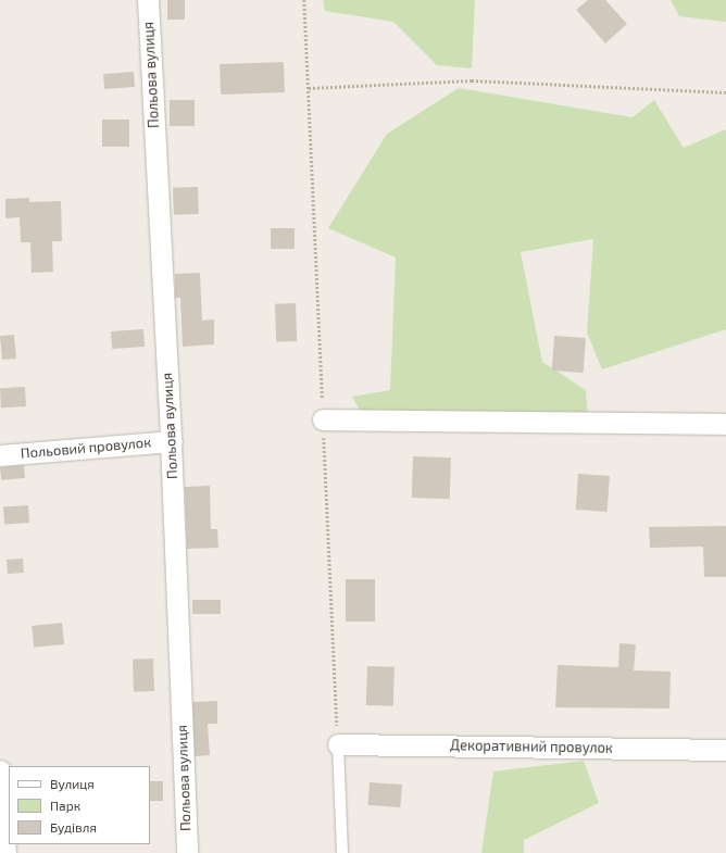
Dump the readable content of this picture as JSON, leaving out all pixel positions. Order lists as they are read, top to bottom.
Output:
{
  "streets": {
    "street": ["Польова вулиця", "Польовий провулок", "Декоративний провулок"]
  },
  "crossings": [
    ["Польова вулиця", "Польовий провулок"]
  ],
  "legend": ["Вулиця", "Парк", "Будівля"]
}
